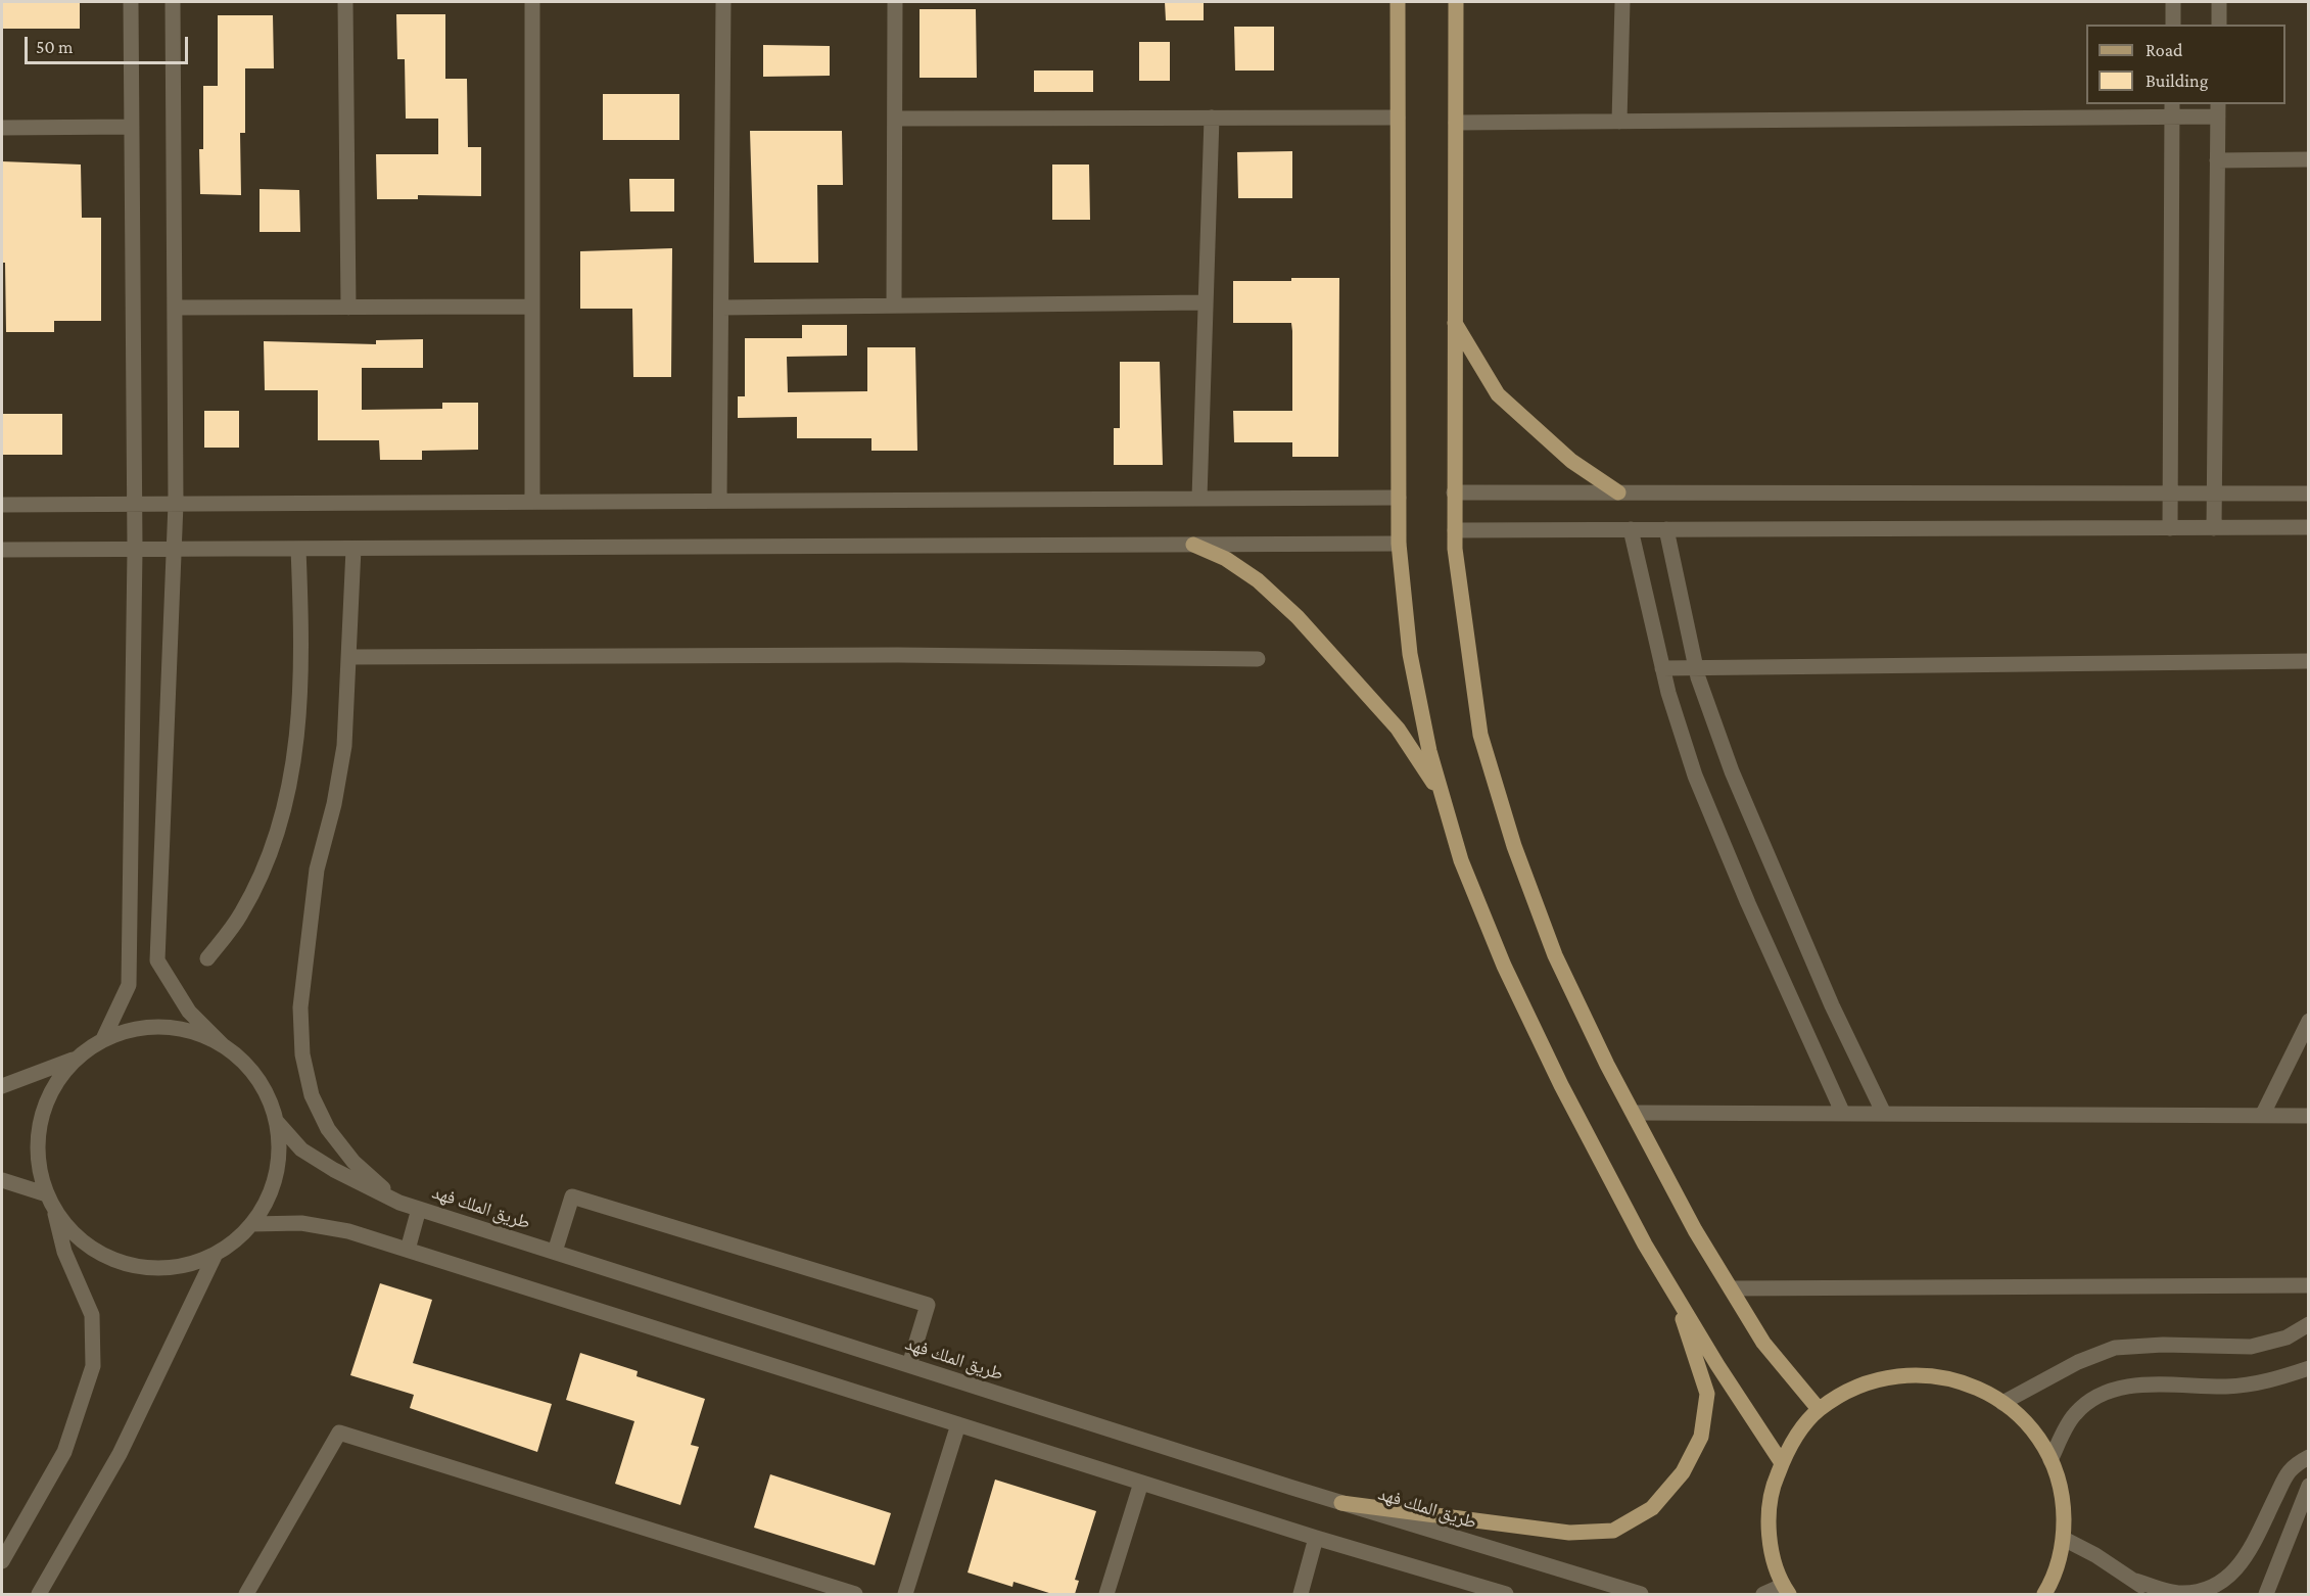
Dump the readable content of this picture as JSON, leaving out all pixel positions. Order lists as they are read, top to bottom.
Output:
{
  "streets": {
    "street": ["طريق الملك فهد"]
  },
  "legend": ["Road", "Building"],
  "scale_bar": "50 m"
}
